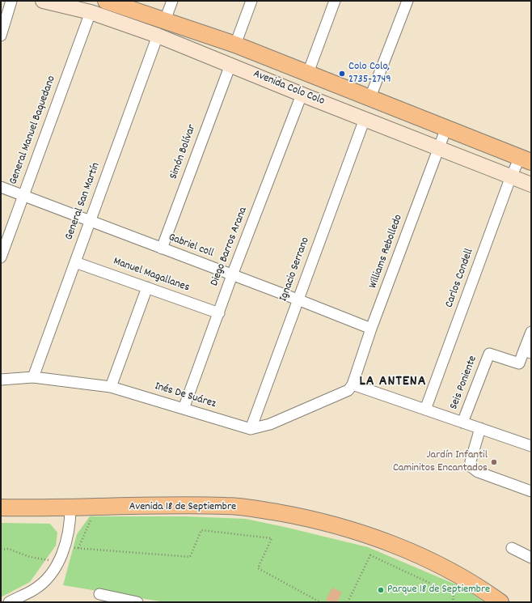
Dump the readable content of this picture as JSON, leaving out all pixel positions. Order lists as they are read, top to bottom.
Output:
{
  "streets": {
    "main road": ["Avenida Colo Colo", "Avenida 18 de Septiembre"],
    "street": [
      "General Manuel Baquedano",
      "Simón Bolívar",
      "General San Martín",
      "Gabriel coll",
      "Diego Barros Arana",
      "Williams Rebolledo",
      "Ignacio Serrano",
      "Manuel Magallanes",
      "Carlos Condell",
      "Seis Poniente",
      "Inés De Suárez"
    ]
  },
  "crossings": [
    ["Avenida Colo Colo", "General Manuel Baquedano"],
    ["Avenida Colo Colo", "Simón Bolívar"],
    ["Avenida Colo Colo", "General San Martín"],
    ["Avenida Colo Colo", "Diego Barros Arana"],
    ["Avenida Colo Colo", "Williams Rebolledo"],
    ["Avenida Colo Colo", "Ignacio Serrano"],
    ["Avenida Colo Colo", "Carlos Condell"],
    ["General Manuel Baquedano", "Gabriel coll"],
    ["Simón Bolívar", "Gabriel coll"],
    ["General San Martín", "Gabriel coll"],
    ["General San Martín", "Manuel Magallanes"],
    ["General San Martín", "Inés De Suárez"],
    ["Gabriel coll", "Diego Barros Arana"],
    ["Gabriel coll", "Williams Rebolledo"],
    ["Gabriel coll", "Ignacio Serrano"],
    ["Diego Barros Arana", "Manuel Magallanes"],
    ["Diego Barros Arana", "Inés De Suárez"],
    ["Ignacio Serrano", "Inés De Suárez"]
  ],
  "districts": ["LA ANTENA"],
  "places": ["Colo Colo, 2735-2749", "Jardín Infantil Caminitos Encantados", "Parque 18 de Septiembre"]
}
